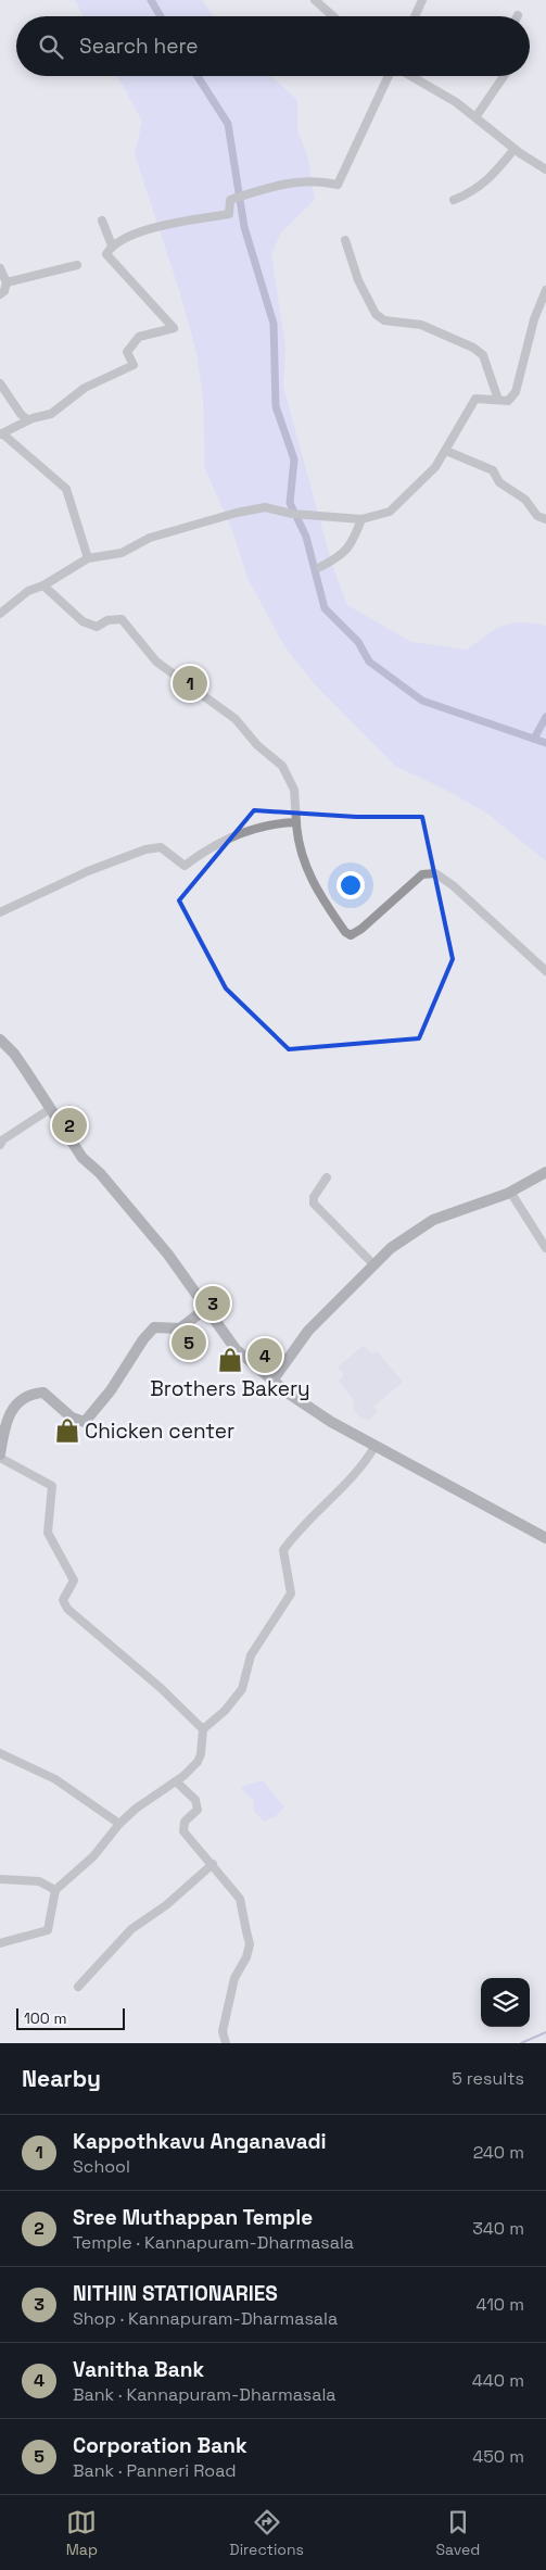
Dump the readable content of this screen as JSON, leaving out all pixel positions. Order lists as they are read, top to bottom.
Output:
{
  "places": {
    "shop": ["Brothers Bakery", "Chicken center"]
  },
  "scale_bar": "100 m",
  "page": {
    "search": "Search here",
    "pins": [
      "1",
      "2",
      "3",
      "5",
      "4"
    ],
    "scale": "100 m",
    "heading": ["Nearby", "5 results"],
    "list": [
      {
        "mark": "1",
        "name": "Kappothkavu Anganavadi",
        "note": "School",
        "value": "240 m"
      },
      {
        "mark": "2",
        "name": "Sree Muthappan Temple",
        "note": "Temple · Kannapuram-Dharmasala",
        "value": "340 m"
      },
      {
        "mark": "3",
        "name": "NITHIN STATIONARIES",
        "note": "Shop · Kannapuram-Dharmasala",
        "value": "410 m"
      },
      {
        "mark": "4",
        "name": "Vanitha Bank",
        "note": "Bank · Kannapuram-Dharmasala",
        "value": "440 m"
      },
      {
        "mark": "5",
        "name": "Corporation Bank",
        "note": "Bank · Panneri Road",
        "value": "450 m"
      }
    ],
    "nav": ["Map", "Directions", "Saved"]
  }
}
